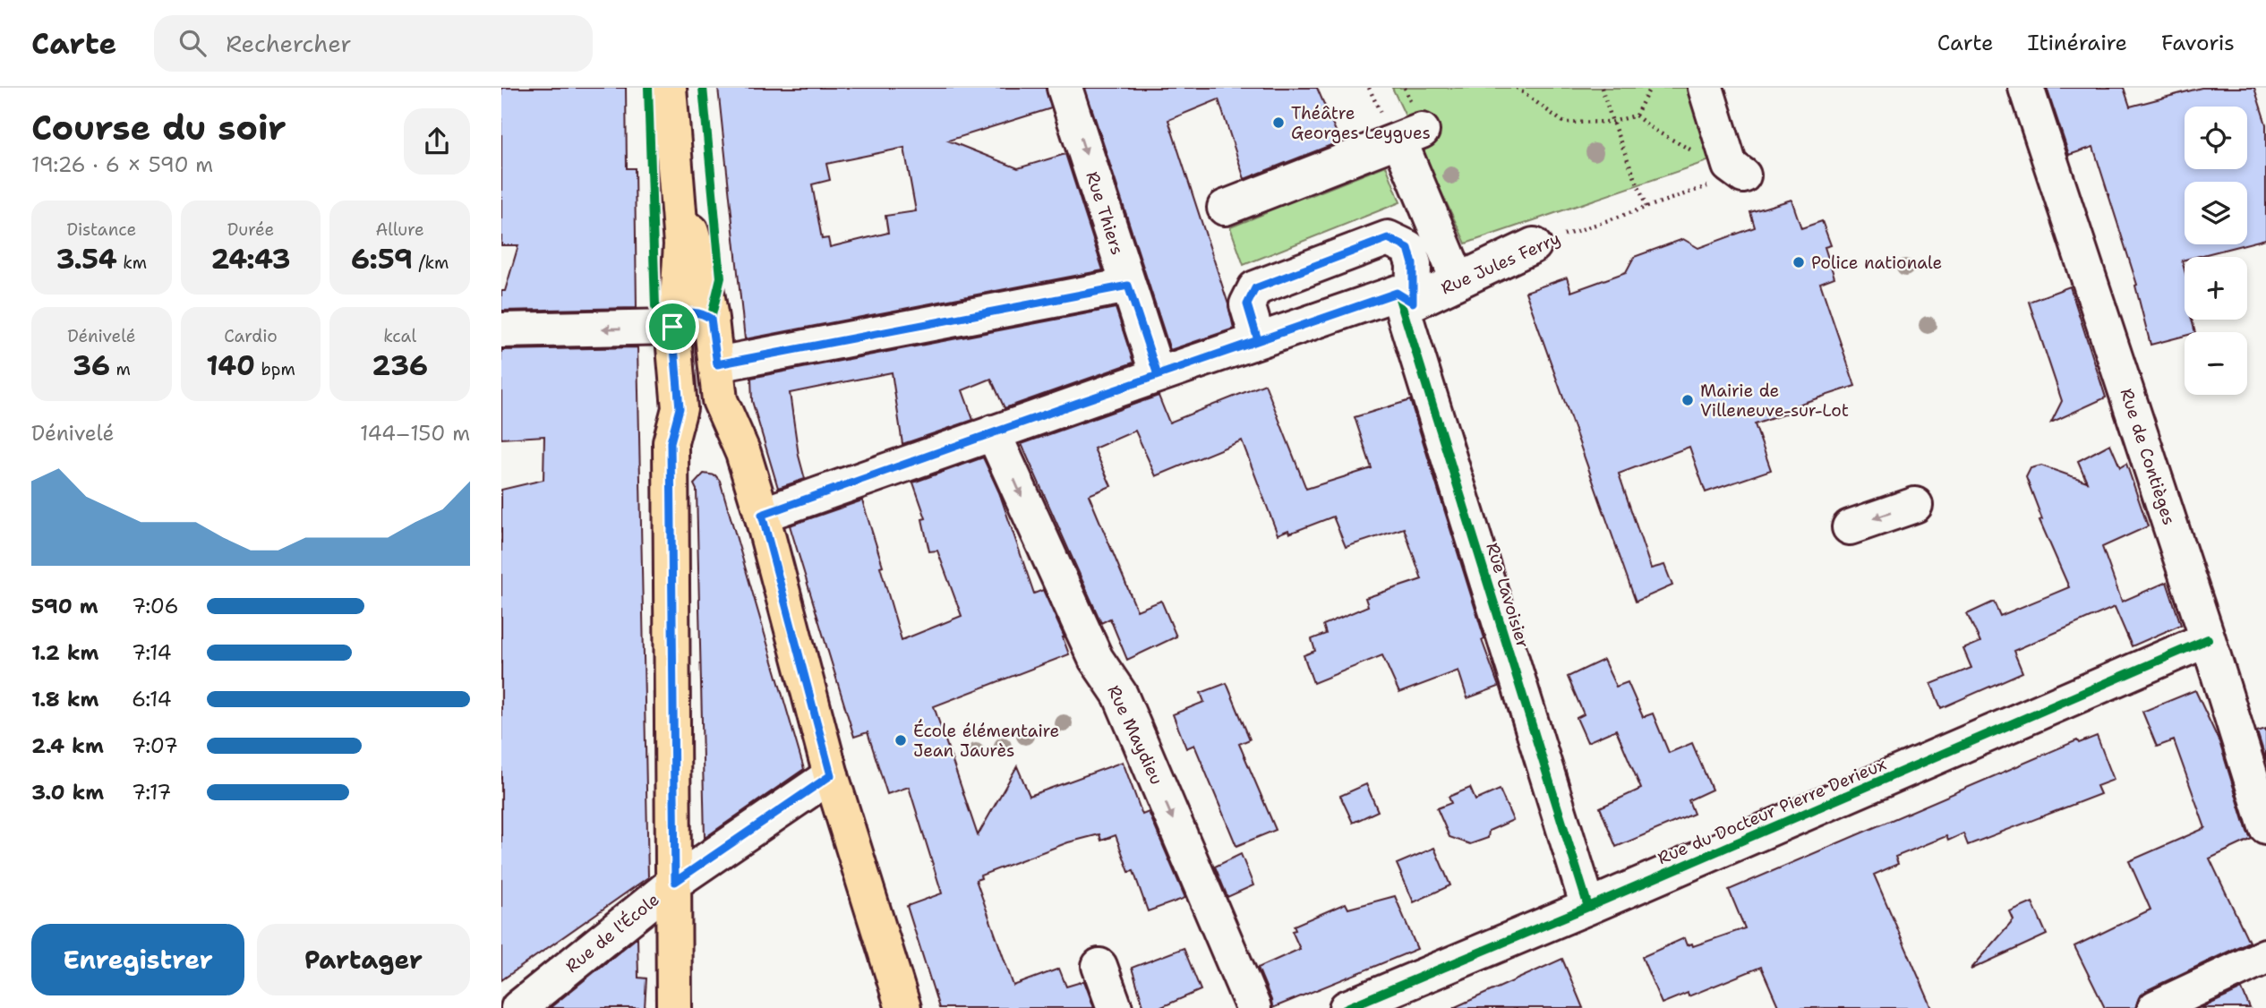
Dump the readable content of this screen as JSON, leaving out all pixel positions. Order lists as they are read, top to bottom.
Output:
{
  "streets": {
    "street": [
      "Rue Thiers",
      "Rue Jules Ferry",
      "Rue de Contièges",
      "Rue Lavoisier",
      "Rue Maydieu",
      "Rue du Docteur Pierre Derieux",
      "Rue de l'École"
    ]
  },
  "crossings": [
    ["Rue Thiers", "Rue Jules Ferry"],
    ["Rue Jules Ferry", "Rue Lavoisier"],
    ["Rue Jules Ferry", "Rue Maydieu"],
    ["Rue de Contièges", "Rue du Docteur Pierre Derieux"],
    ["Rue Lavoisier", "Rue du Docteur Pierre Derieux"]
  ],
  "one_way": ["Rue Thiers", "Rue Maydieu"],
  "places": [
    "Théâtre Georges Leygues",
    "Police nationale",
    "Mairie de Villeneuve-sur-Lot",
    "École élémentaire Jean Jaurès"
  ],
  "page": {
    "header": "Carte",
    "search": "Rechercher",
    "nav": ["Carte", "Itinéraire", "Favoris"],
    "heading": ["Course du soir", "19:26 · 6 × 590 m"],
    "map_buttons": ["+", "−"],
    "stats": [
      ["Distance", "3.54 km"],
      ["Durée", "24:43"],
      ["Allure", "6:59 /km"],
      ["Dénivelé", "36 m"],
      ["Cardio", "140 bpm"],
      ["kcal", "236"]
    ],
    "chart": ["Dénivelé", "144–150 m"],
    "list": [
      {
        "name": "590 m",
        "note": "7:06"
      },
      {
        "name": "1.2 km",
        "note": "7:14"
      },
      {
        "name": "1.8 km",
        "note": "6:14"
      },
      {
        "name": "2.4 km",
        "note": "7:07"
      },
      {
        "name": "3.0 km",
        "note": "7:17"
      }
    ],
    "buttons": ["Enregistrer", "Partager"]
  }
}
